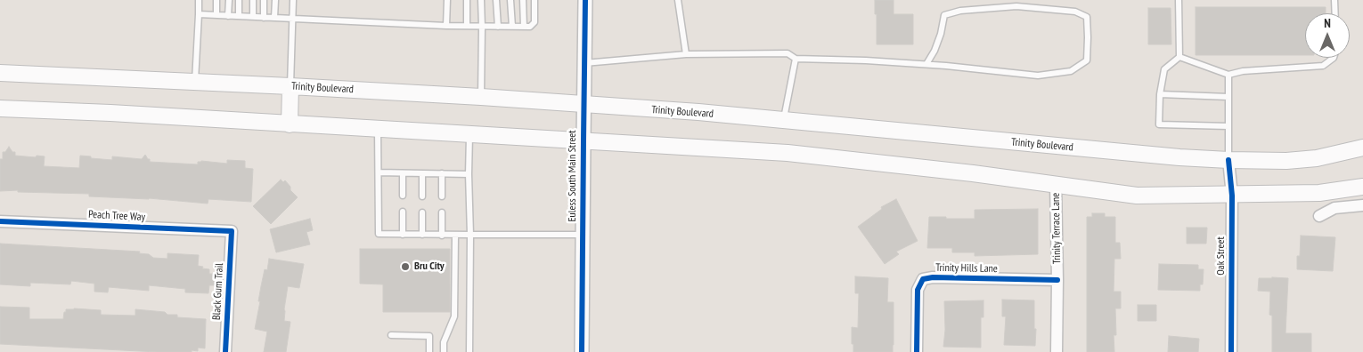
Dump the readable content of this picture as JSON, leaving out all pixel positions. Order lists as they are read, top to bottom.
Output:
{
  "streets": {
    "main road": ["Trinity Boulevard"],
    "street": [
      "Euless South Main Street",
      "Peach Tree Way",
      "Trinity Terrace Lane",
      "Oak Street",
      "Trinity Hills Lane",
      "Black Gum Trail"
    ]
  },
  "crossings": [
    ["Trinity Boulevard", "Euless South Main Street"],
    ["Trinity Boulevard", "Oak Street"],
    ["Peach Tree Way", "Black Gum Trail"],
    ["Trinity Terrace Lane", "Trinity Hills Lane"]
  ],
  "places": ["Bru City"],
  "north": "top"
}
